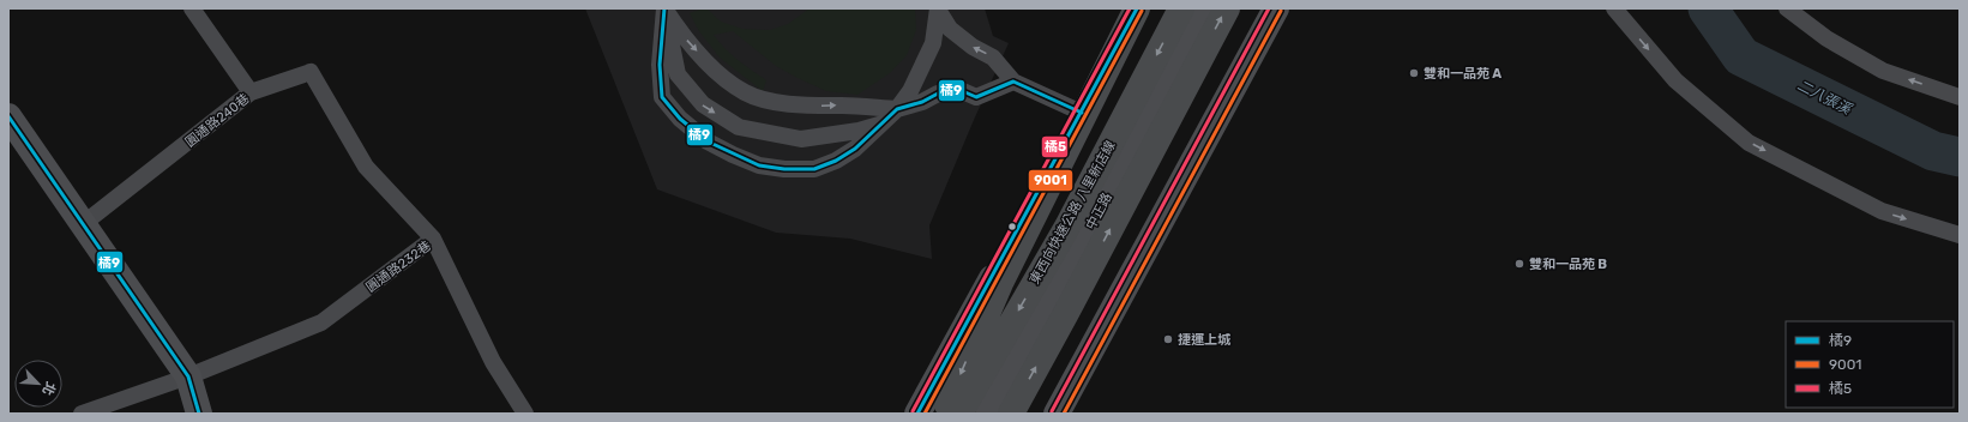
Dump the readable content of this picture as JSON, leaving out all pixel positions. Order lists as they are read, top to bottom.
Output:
{
  "streets": {
    "highway": ["東西向快速公路 八里新店線"],
    "main road": ["中正路"],
    "lane": ["圓通路240巷", "圓通路232巷"]
  },
  "crossings": [
    ["圓通路240巷", "圓通路232巷"]
  ],
  "water": ["二八張溪"],
  "places": ["雙和一品苑 A", "雙和一品苑 B", "捷運上城"],
  "lines": ["transit line 橘9", "transit line 橘5", "transit line 9001"],
  "legend": ["橘9", "9001", "橘5"],
  "north": "bottom right"
}
